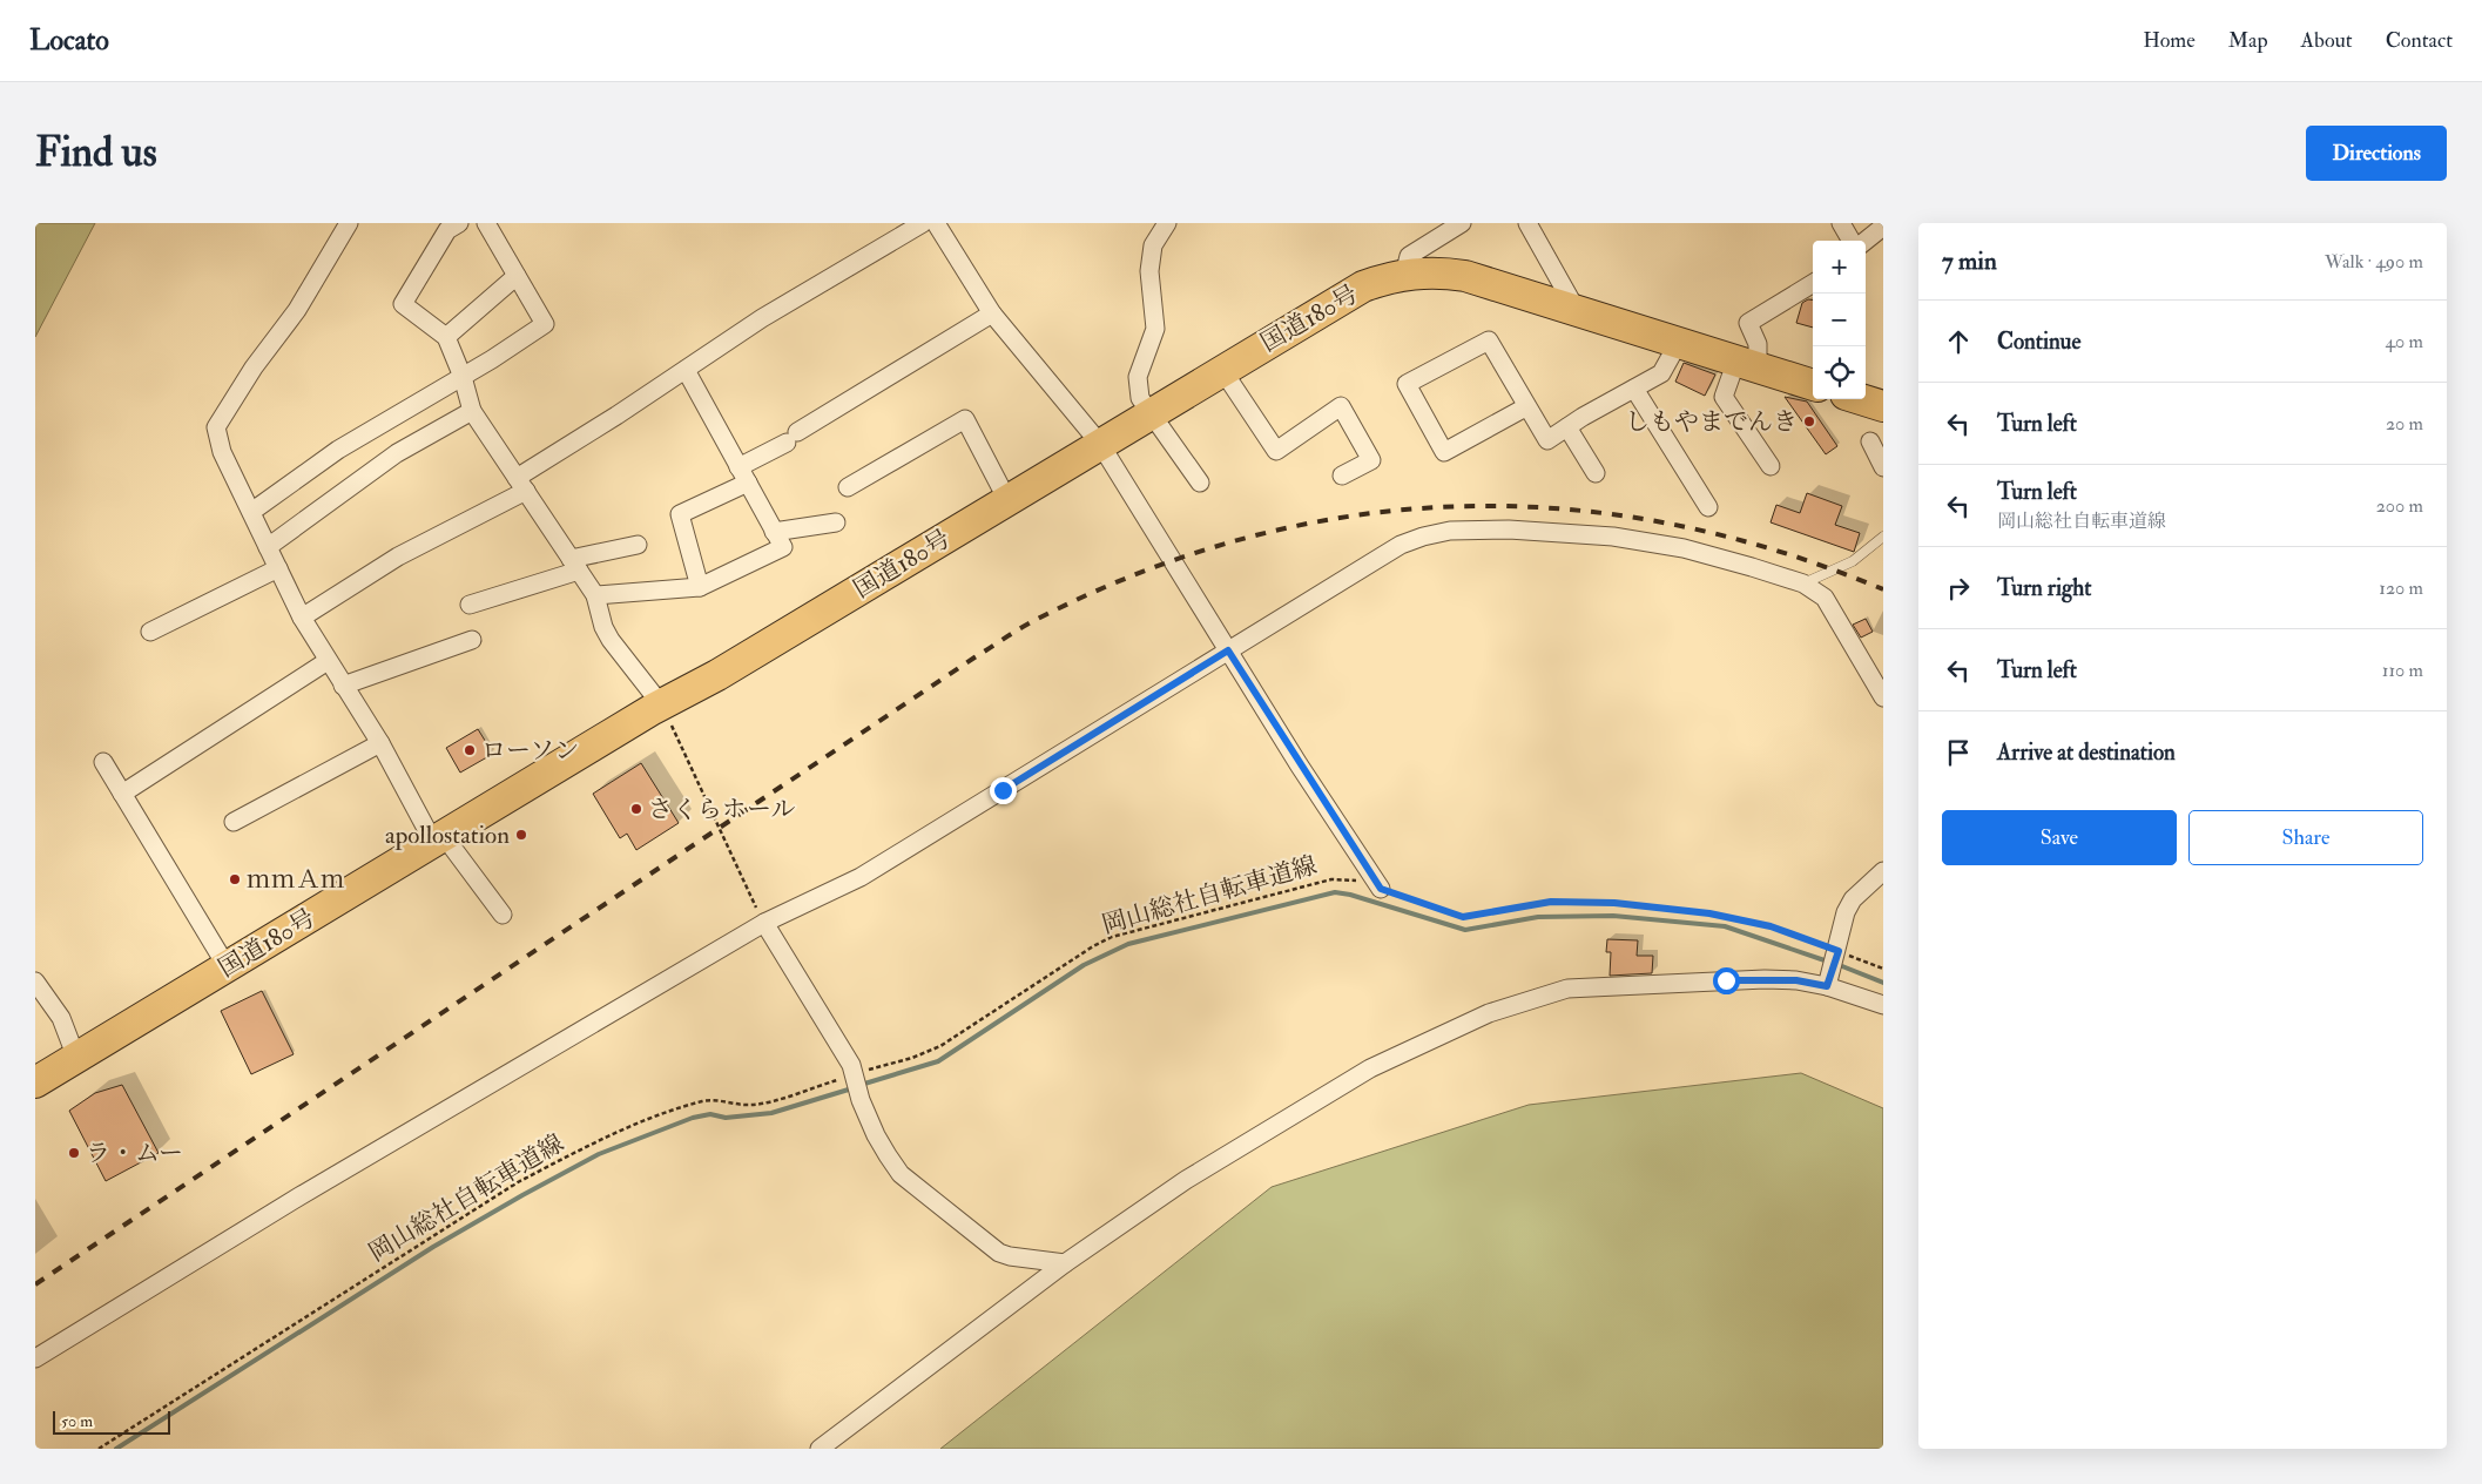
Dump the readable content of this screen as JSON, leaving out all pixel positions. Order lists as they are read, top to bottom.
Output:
{
  "streets": {
    "highway": ["国道180号"],
    "path": ["岡山総社自転車道線"]
  },
  "places": [
    "しもやまでんき",
    "ローソン",
    "さくらホール",
    "apollostation",
    "ｍｍＡｍ",
    "ラ・ムー"
  ],
  "scale_bar": "50 m",
  "page": {
    "header": "Locato",
    "nav": [
      "Home",
      "Map",
      "About",
      "Contact"
    ],
    "buttons": [
      "Directions",
      ["Save", "Share"]
    ],
    "title": "Find us",
    "heading": ["7 min", "Walk · 490 m"],
    "map_buttons": ["+", "−"],
    "list": [
      ["Continue", "40 m"],
      ["Turn left", "20 m"],
      ["Turn left", "岡山総社自転車道線", "200 m"],
      ["Turn right", "120 m"],
      ["Turn left", "110 m"],
      "Arrive at destination"
    ],
    "scale": "50 m"
  }
}
